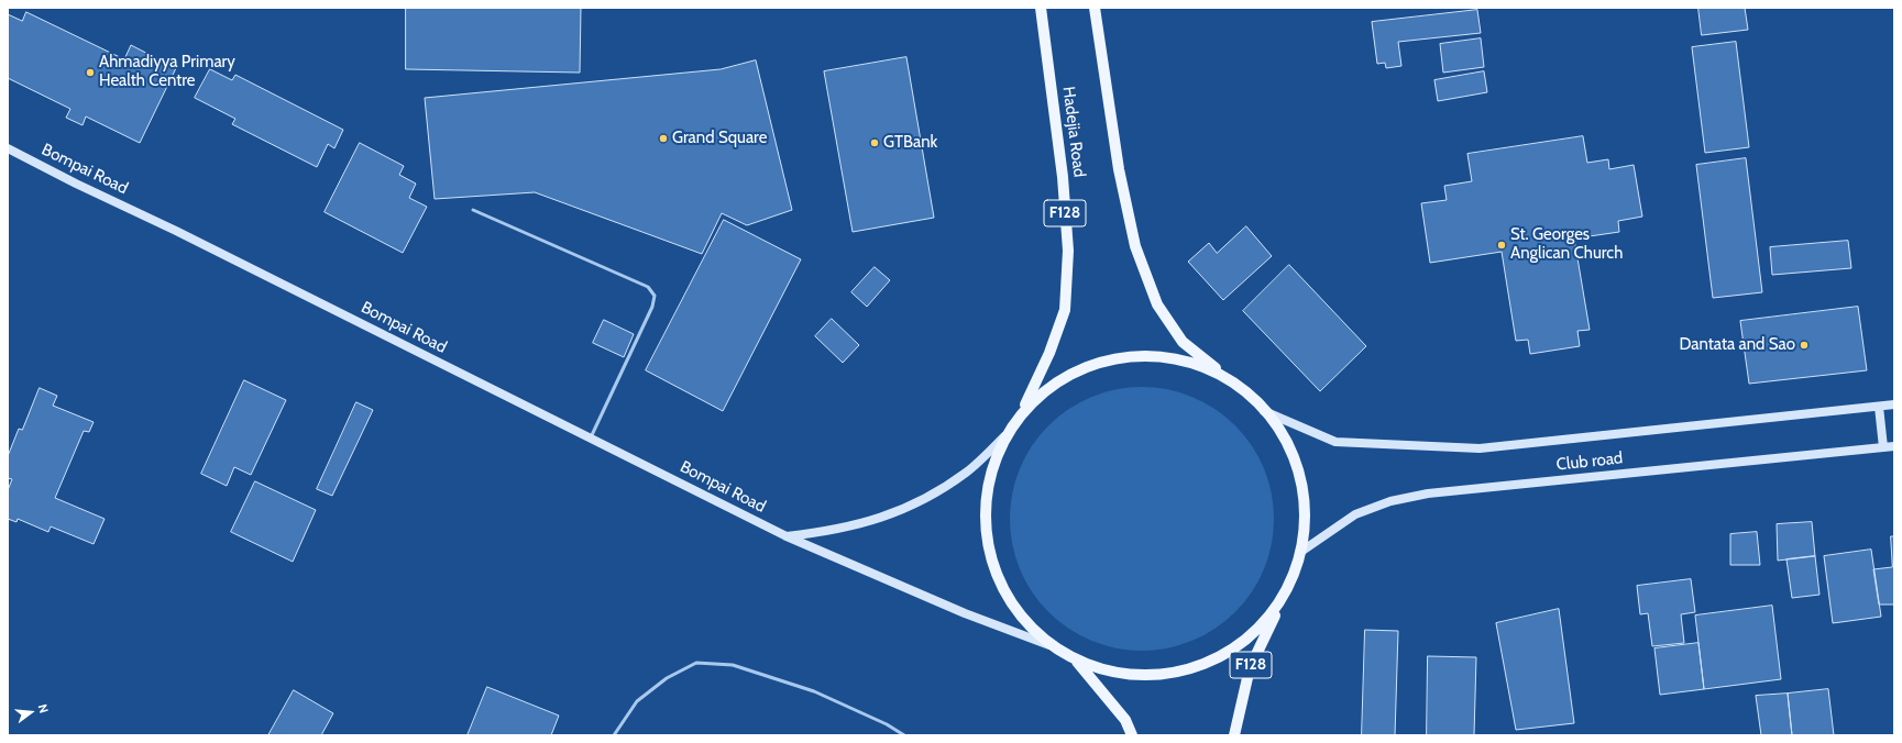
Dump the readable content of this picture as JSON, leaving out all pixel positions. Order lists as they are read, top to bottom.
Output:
{
  "streets": {
    "main road": [
      "Hadejia Road",
      "Bompai Road",
      "F128",
      "Club road"
    ]
  },
  "crossings": [
    ["Hadejia Road", "F128"],
    ["Bompai Road", "F128"],
    ["F128", "Club road"]
  ],
  "places": [
    "Ahmadiyya Primary Health Centre",
    "Grand Square",
    "GTBank",
    "St. Georges Anglican Church",
    "Dantata and Sao"
  ],
  "north": "right"
}
